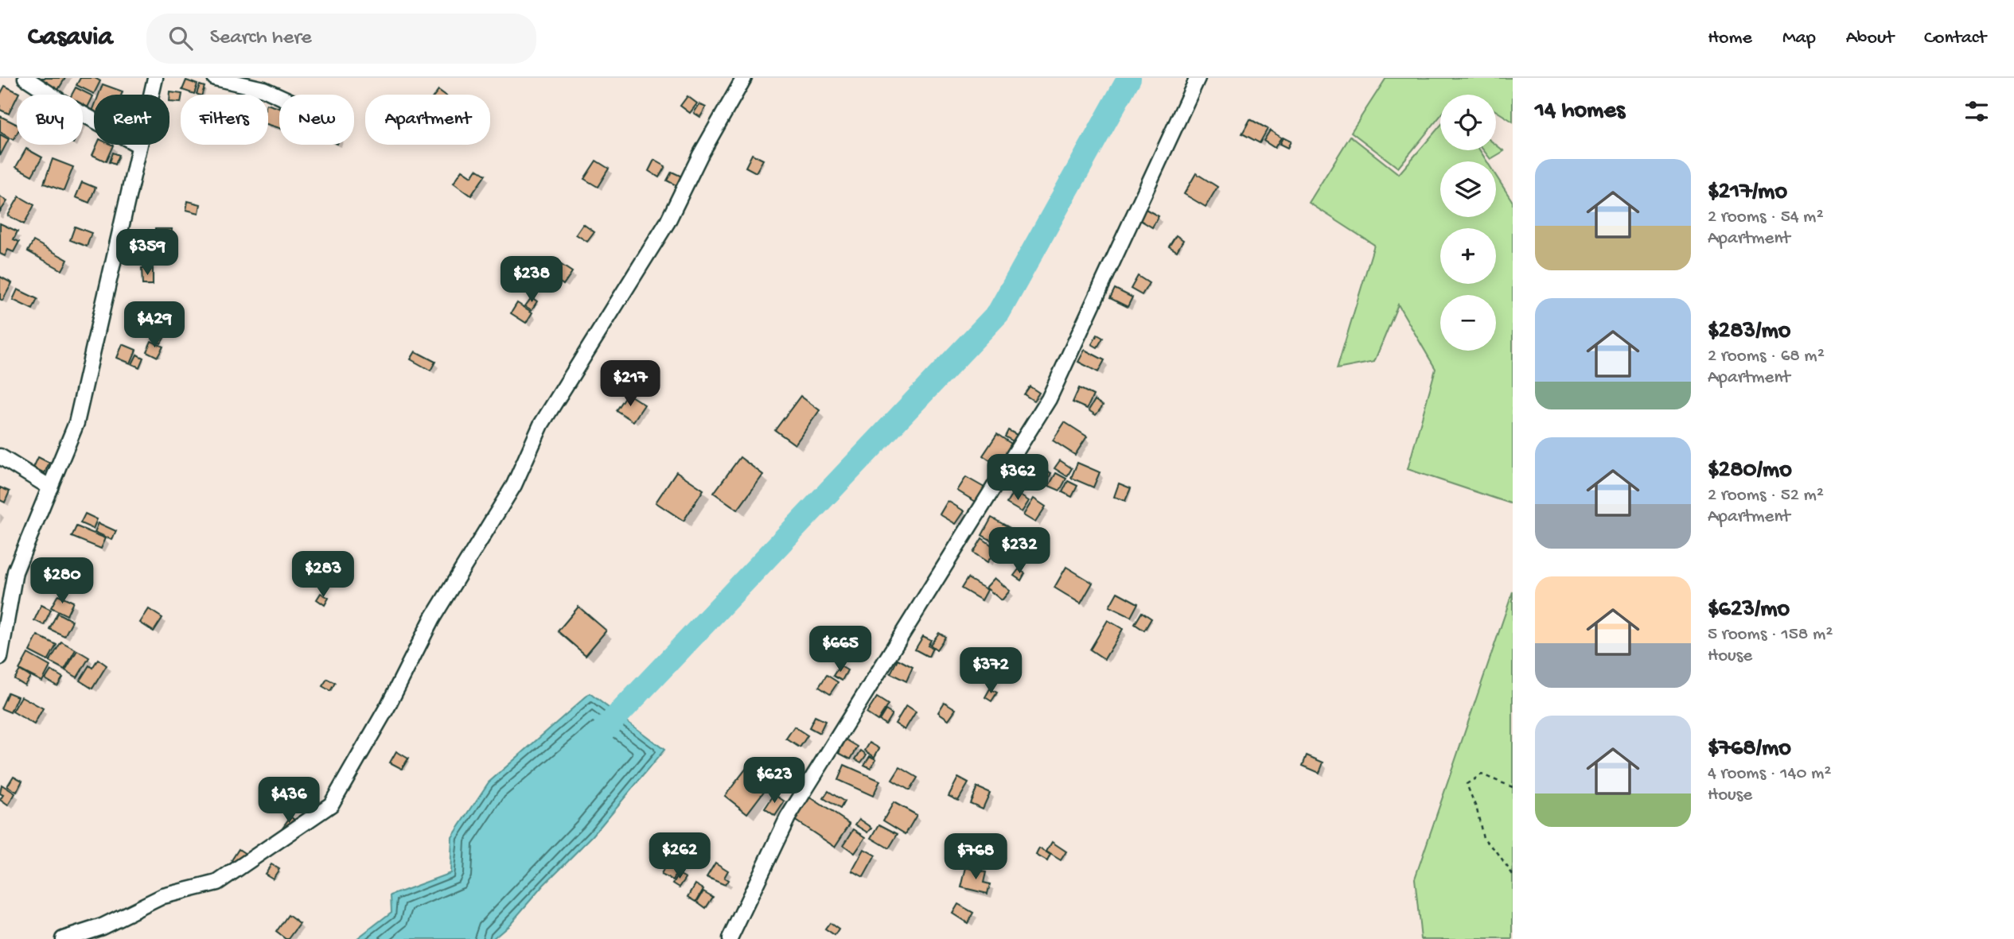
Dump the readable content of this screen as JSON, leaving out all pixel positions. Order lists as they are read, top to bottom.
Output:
{
  "page": {
    "header": "Casavia",
    "search": "Search here",
    "nav": [
      "Home",
      "Map",
      "About",
      "Contact"
    ],
    "heading": "14 homes",
    "map_buttons": ["+", "−"],
    "chip": [
      "Buy",
      "Rent",
      "Filters",
      "New",
      "Apartment"
    ],
    "list": [
      {
        "name": "$217/mo",
        "note": "2 rooms · 54 m² · Apartment"
      },
      {
        "name": "$283/mo",
        "note": "2 rooms · 68 m² · Apartment"
      },
      {
        "name": "$280/mo",
        "note": "2 rooms · 52 m² · Apartment"
      },
      {
        "name": "$623/mo",
        "note": "5 rooms · 158 m² · House"
      },
      {
        "name": "$768/mo",
        "note": "4 rooms · 140 m² · House"
      }
    ],
    "price": [
      "$359",
      "$238",
      "$429",
      "$217",
      "$362",
      "$232",
      "$283",
      "$280",
      "$665",
      "$372",
      "$623",
      "$436",
      "$262",
      "$768"
    ]
  }
}
